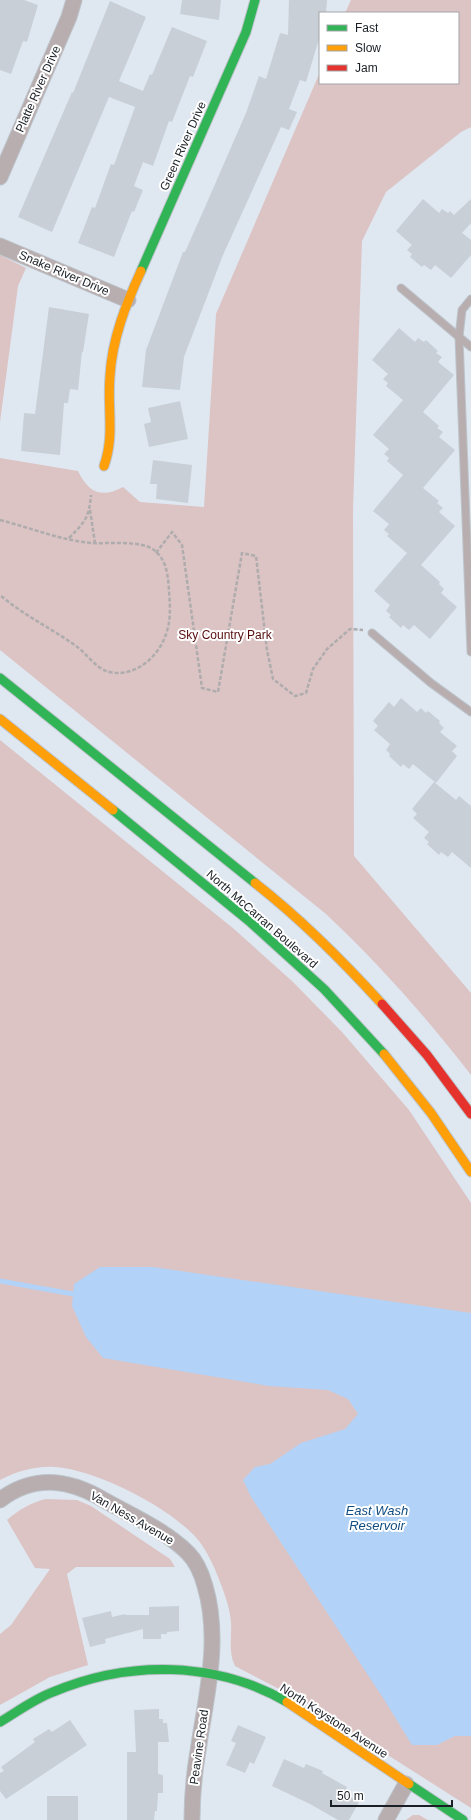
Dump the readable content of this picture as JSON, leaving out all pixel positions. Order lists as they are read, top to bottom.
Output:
{
  "streets": {
    "main road": ["Green River Drive", "North McCarran Boulevard", "North Keystone Avenue"],
    "street": [
      "Platte River Drive",
      "Snake River Drive",
      "Van Ness Avenue",
      "Peavine Road"
    ]
  },
  "crossings": [
    ["Green River Drive", "Snake River Drive"],
    ["Van Ness Avenue", "North Keystone Avenue"],
    ["Van Ness Avenue", "Peavine Road"],
    ["North Keystone Avenue", "Peavine Road"]
  ],
  "water": ["East Wash Reservoir"],
  "parks": ["Sky Country Park"],
  "legend": ["Fast", "Slow", "Jam"],
  "scale_bar": "50 m"
}
